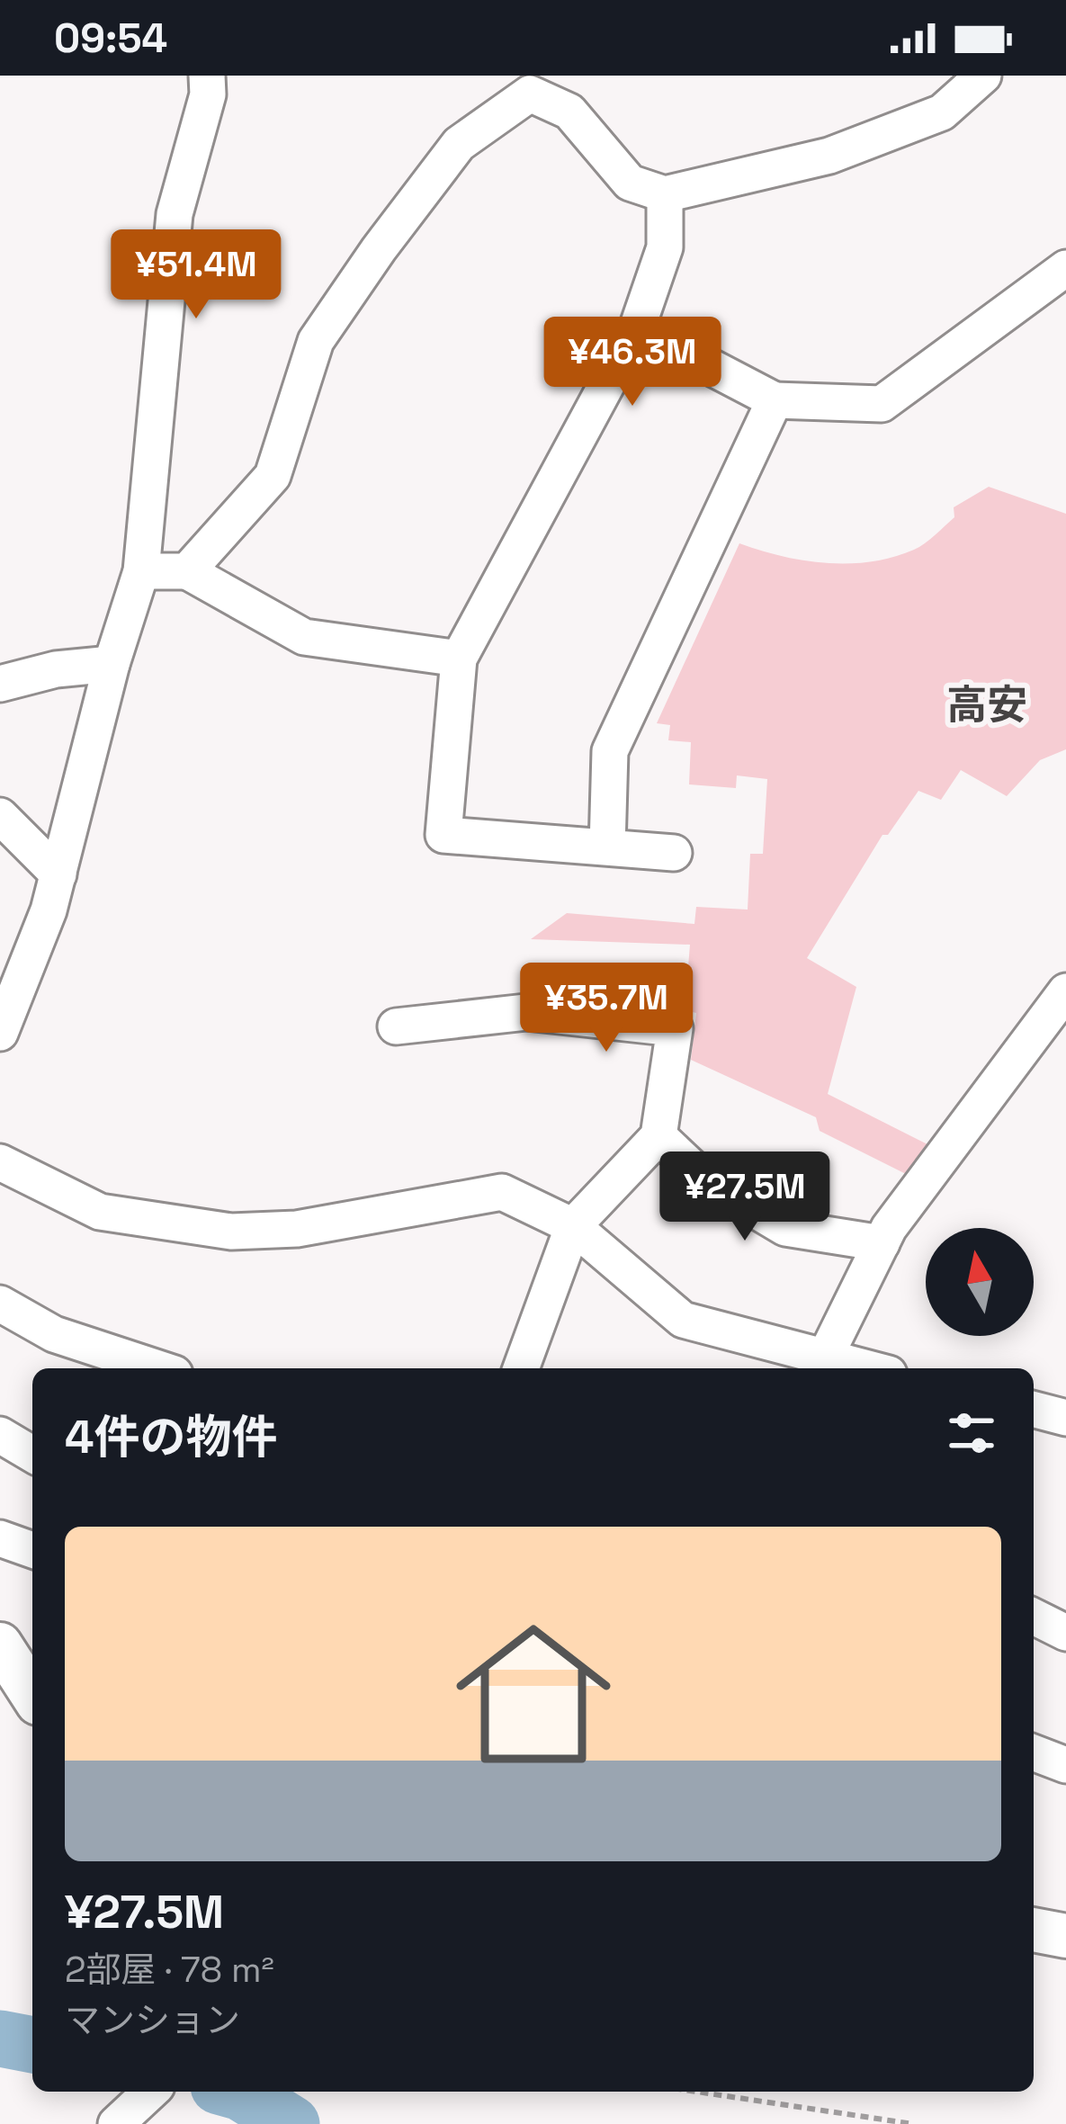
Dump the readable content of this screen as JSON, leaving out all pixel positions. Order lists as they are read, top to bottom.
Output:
{
  "districts": ["高安"],
  "north": "top",
  "page": {
    "status": "09:54",
    "price": [
      "¥51.4M",
      "¥46.3M",
      "¥35.7M",
      "¥27.5M"
    ],
    "heading": "4件の物件",
    "list": [
      {
        "name": "¥27.5M",
        "note": "2部屋 · 78 m² · マンション"
      }
    ]
  }
}
